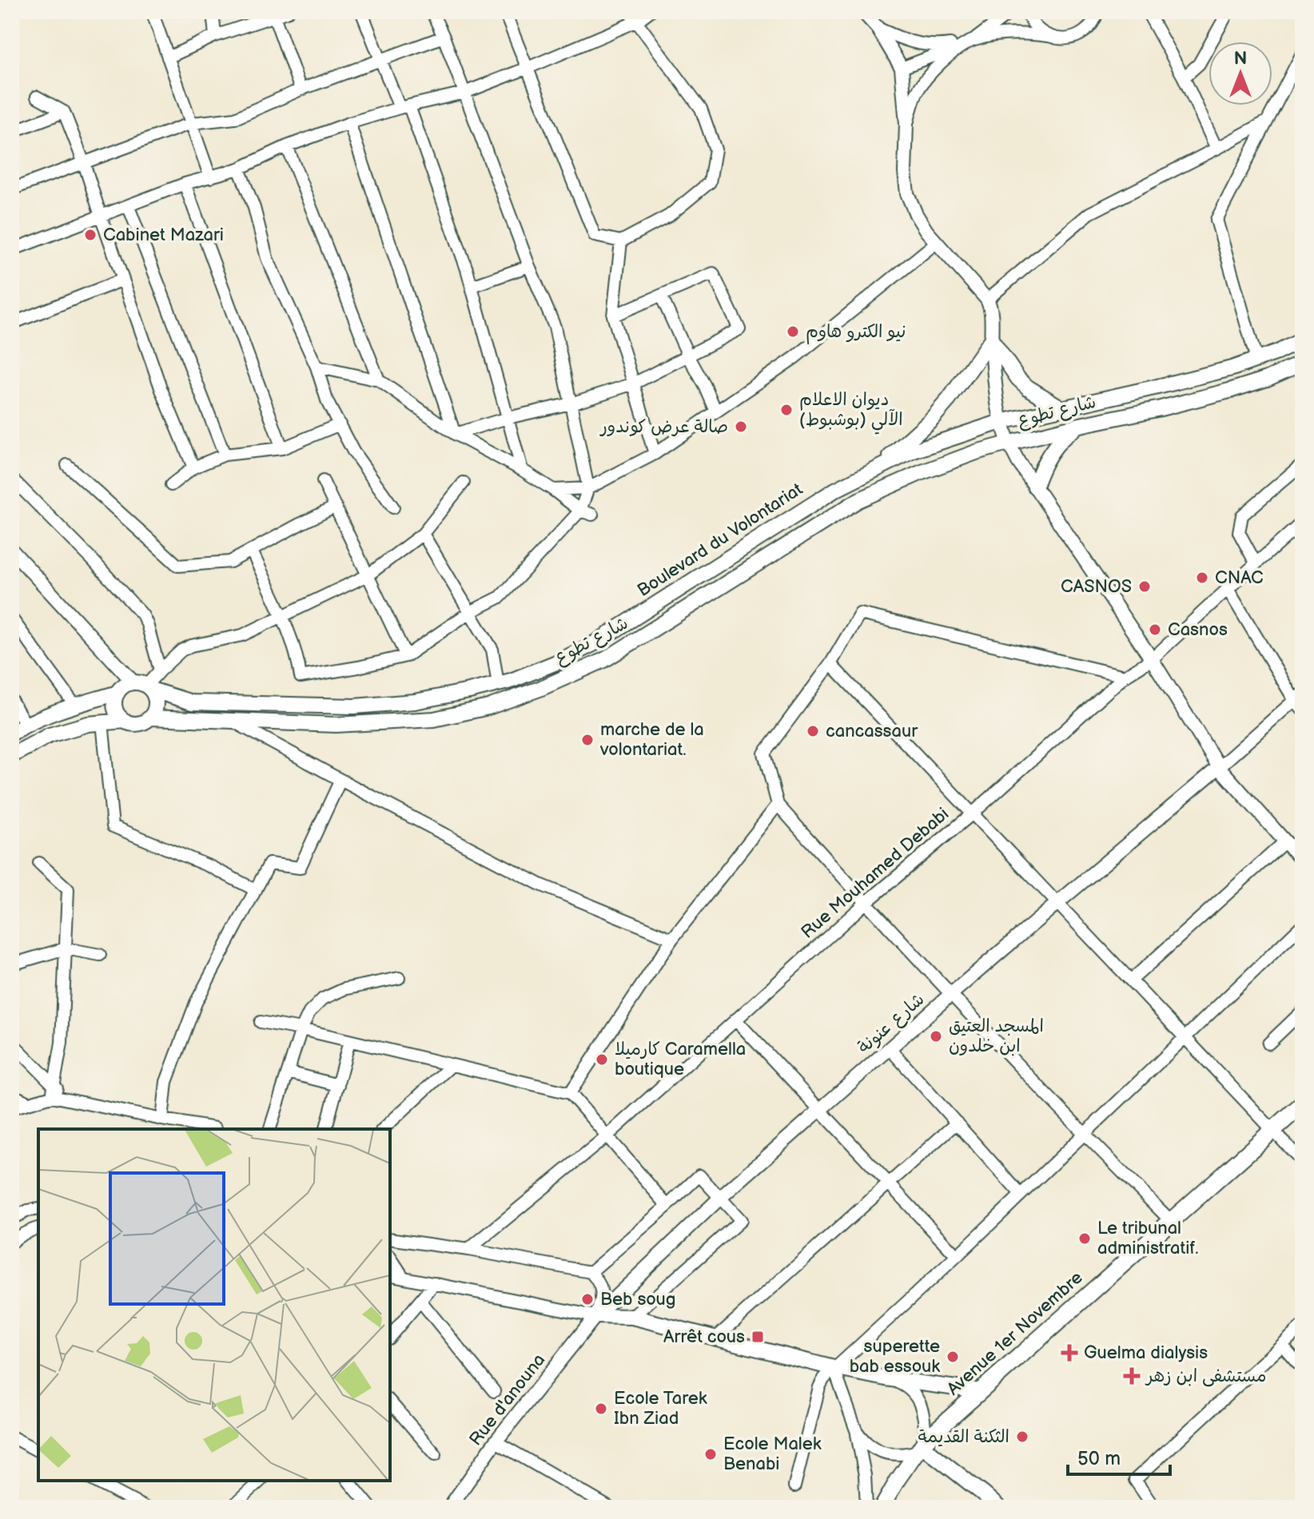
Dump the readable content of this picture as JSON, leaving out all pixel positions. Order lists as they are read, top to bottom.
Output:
{
  "streets": {
    "main road": ["شارع تطوع", "Boulevard du Volontariat", "Avenue 1er Novembre"],
    "street": ["Rue Mouhamed Debabi", "شارع عنونة", "Rue d'anouna"]
  },
  "crossings": [
    ["شارع تطوع", "Boulevard du Volontariat"],
    ["شارع عنونة", "Rue d'anouna"]
  ],
  "places": {
    "other": [
      "Cabinet Mazari",
      "نيو الكترو هاوم",
      "ديوان الاعلام الآلي (بوشبوط)",
      "صالة عرض كوندور",
      "CNAC",
      "CASNOS",
      "Casnos",
      "cancassaur",
      "marche de la volontariat.",
      "المسجد العتيق ابن خلدون",
      "كارميلا Caramella boutique",
      "Le tribunal administratif.",
      "Beb soug",
      "superette bab essouk",
      "Ecole Tarek Ibn Ziad",
      "الثكنة القديمة",
      "Ecole Malek Benabi"
    ],
    "transit": ["Arrêt cous"],
    "health": ["Guelma dialysis", "مستشفى ابن زهر"]
  },
  "scale_bar": "50 m",
  "north": "top"
}
